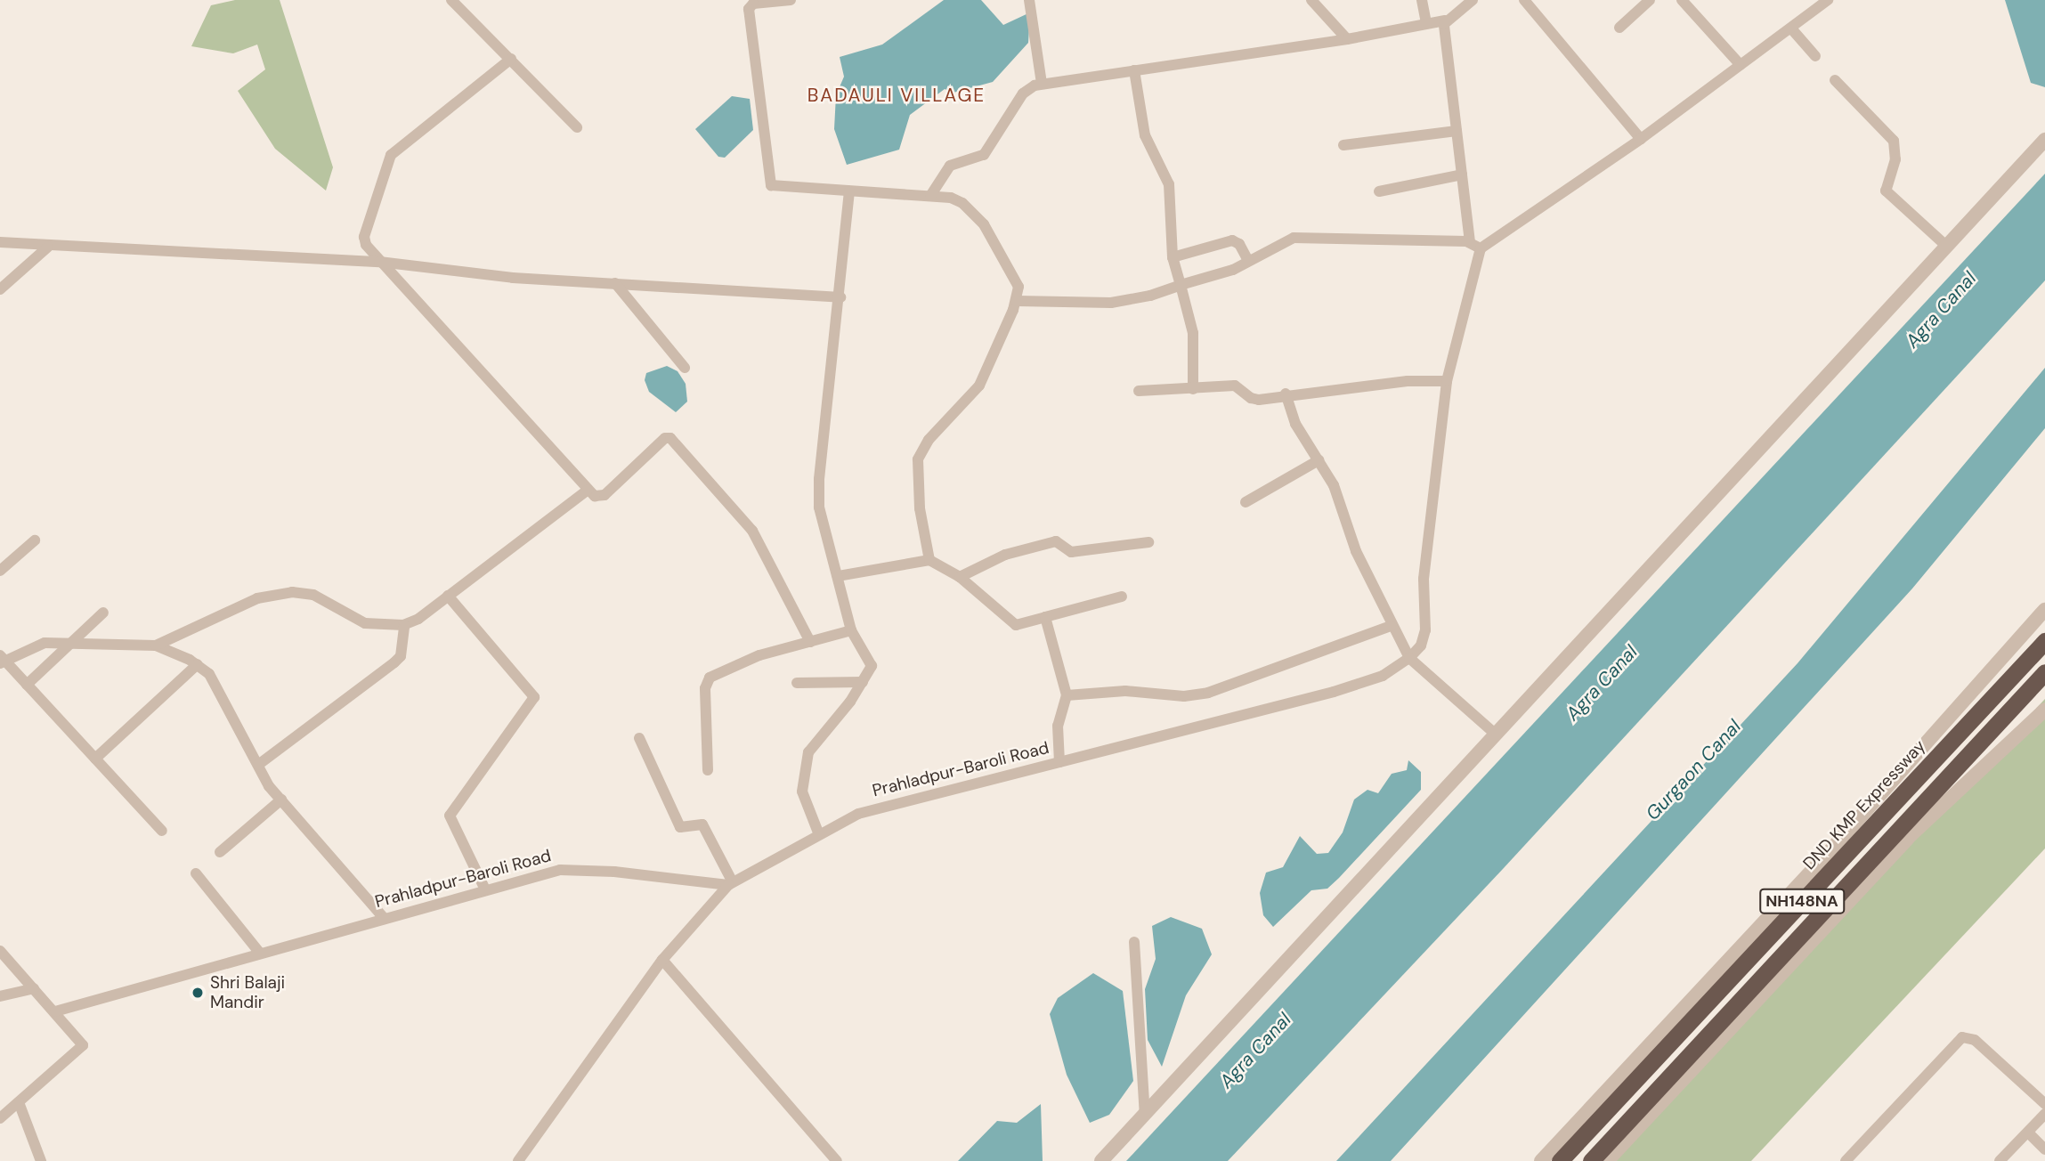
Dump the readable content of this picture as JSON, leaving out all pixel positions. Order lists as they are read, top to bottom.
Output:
{
  "streets": {
    "highway": ["DND KMP Expressway", "NH148NA"],
    "street": ["Prahladpur-Baroli Road"]
  },
  "districts": ["BADAULI VILLAGE"],
  "water": ["Agra Canal", "Gurgaon Canal"],
  "places": ["Shri Balaji Mandir"]
}
